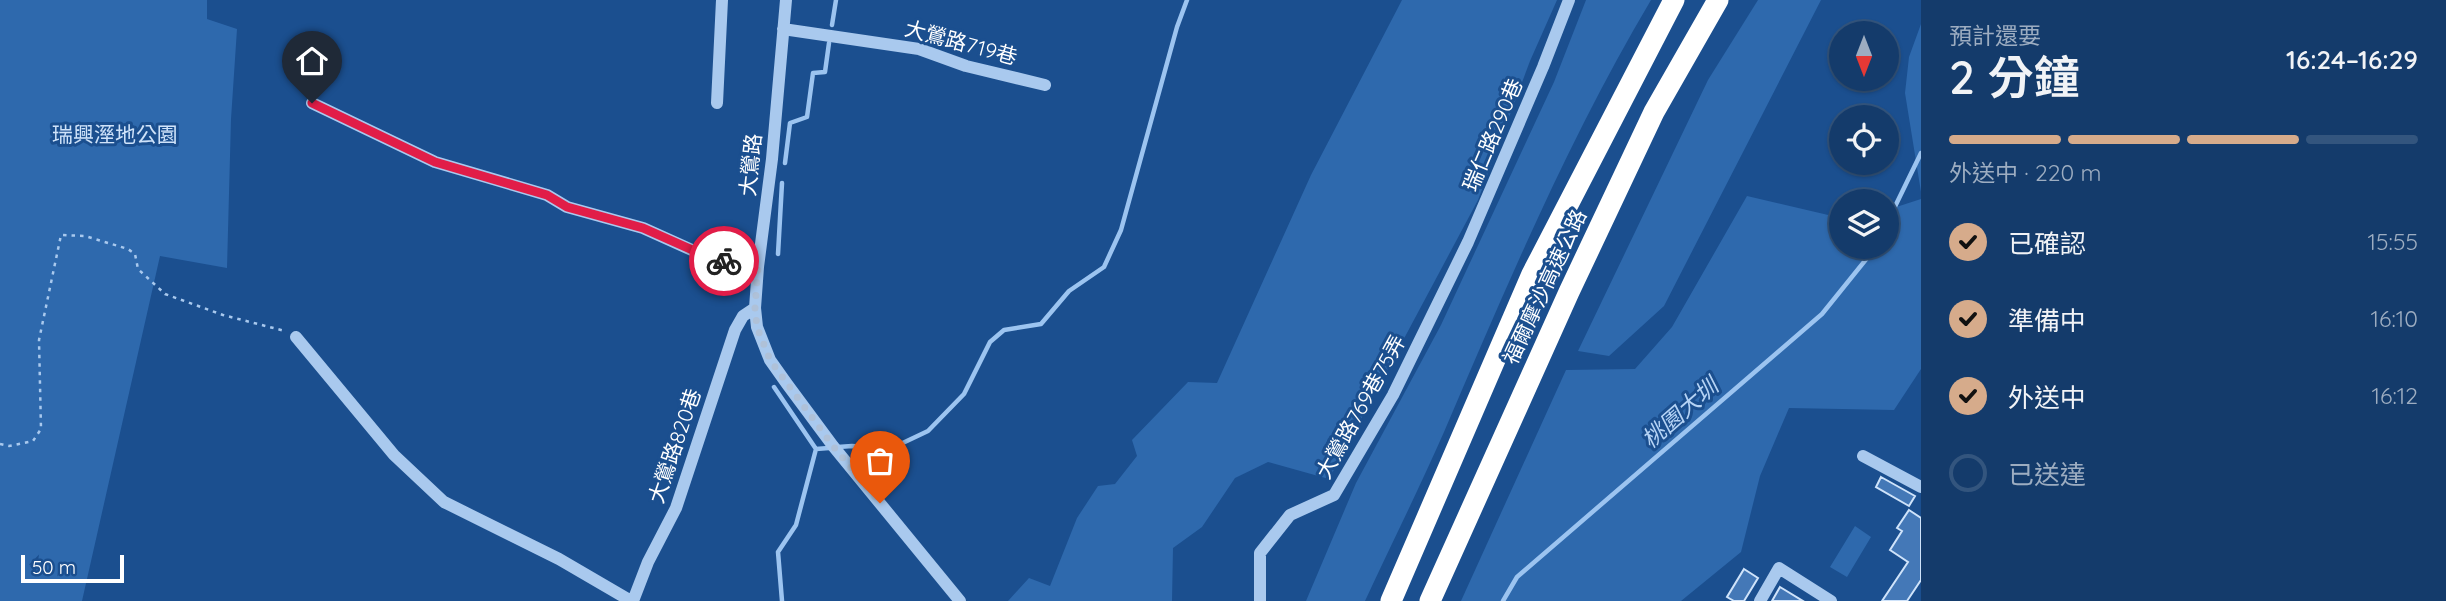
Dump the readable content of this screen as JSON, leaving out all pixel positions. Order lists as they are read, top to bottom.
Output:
{
  "streets": {
    "highway": ["福爾摩沙高速公路"],
    "street": [
      "大鶯路719巷",
      "瑞仁路290巷",
      "大鶯路",
      "大鶯路769巷75弄",
      "大鶯路820巷"
    ]
  },
  "crossings": [
    ["大鶯路719巷", "大鶯路"],
    ["瑞仁路290巷", "大鶯路769巷75弄"],
    ["大鶯路", "大鶯路820巷"]
  ],
  "water": ["桃園大圳"],
  "parks": ["瑞興溼地公園"],
  "scale_bar": "50 m",
  "north": "bottom",
  "page": {
    "heading": ["2 分鐘", "預計還要", "16:24–16:29"],
    "bar": "外送中 · 220 m",
    "list": [
      ["已確認", "15:55"],
      ["準備中", "16:10"],
      ["外送中", "16:12"],
      "已送達"
    ],
    "scale": "50 m"
  }
}
